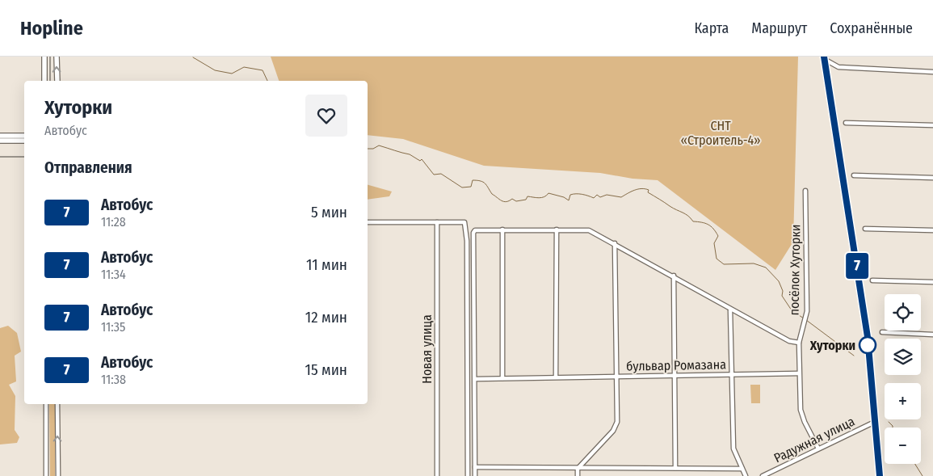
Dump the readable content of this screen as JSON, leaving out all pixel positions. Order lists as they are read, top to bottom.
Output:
{
  "streets": {
    "street": [
      "посёлок Хуторки",
      "Новая улица",
      "бульвар Ромазана",
      "Радужная улица"
    ]
  },
  "crossings": [
    ["посёлок Хуторки", "бульвар Ромазана"]
  ],
  "parks": ["СНТ «Строитель-4»"],
  "places": ["Хуторки"],
  "lines": ["bus line 7"],
  "page": {
    "header": "Hopline",
    "nav": ["Карта", "Маршрут", "Сохранённые"],
    "on_map": "7",
    "heading": [
      ["Хуторки", "Автобус"],
      "Отправления"
    ],
    "list": [
      {
        "mark": "7",
        "name": "Автобус",
        "note": "11:28",
        "value": "5 мин"
      },
      {
        "mark": "7",
        "name": "Автобус",
        "note": "11:34",
        "value": "11 мин"
      },
      {
        "mark": "7",
        "name": "Автобус",
        "note": "11:35",
        "value": "12 мин"
      },
      {
        "mark": "7",
        "name": "Автобус",
        "note": "11:38",
        "value": "15 мин"
      }
    ],
    "map_buttons": ["+", "−"]
  }
}
